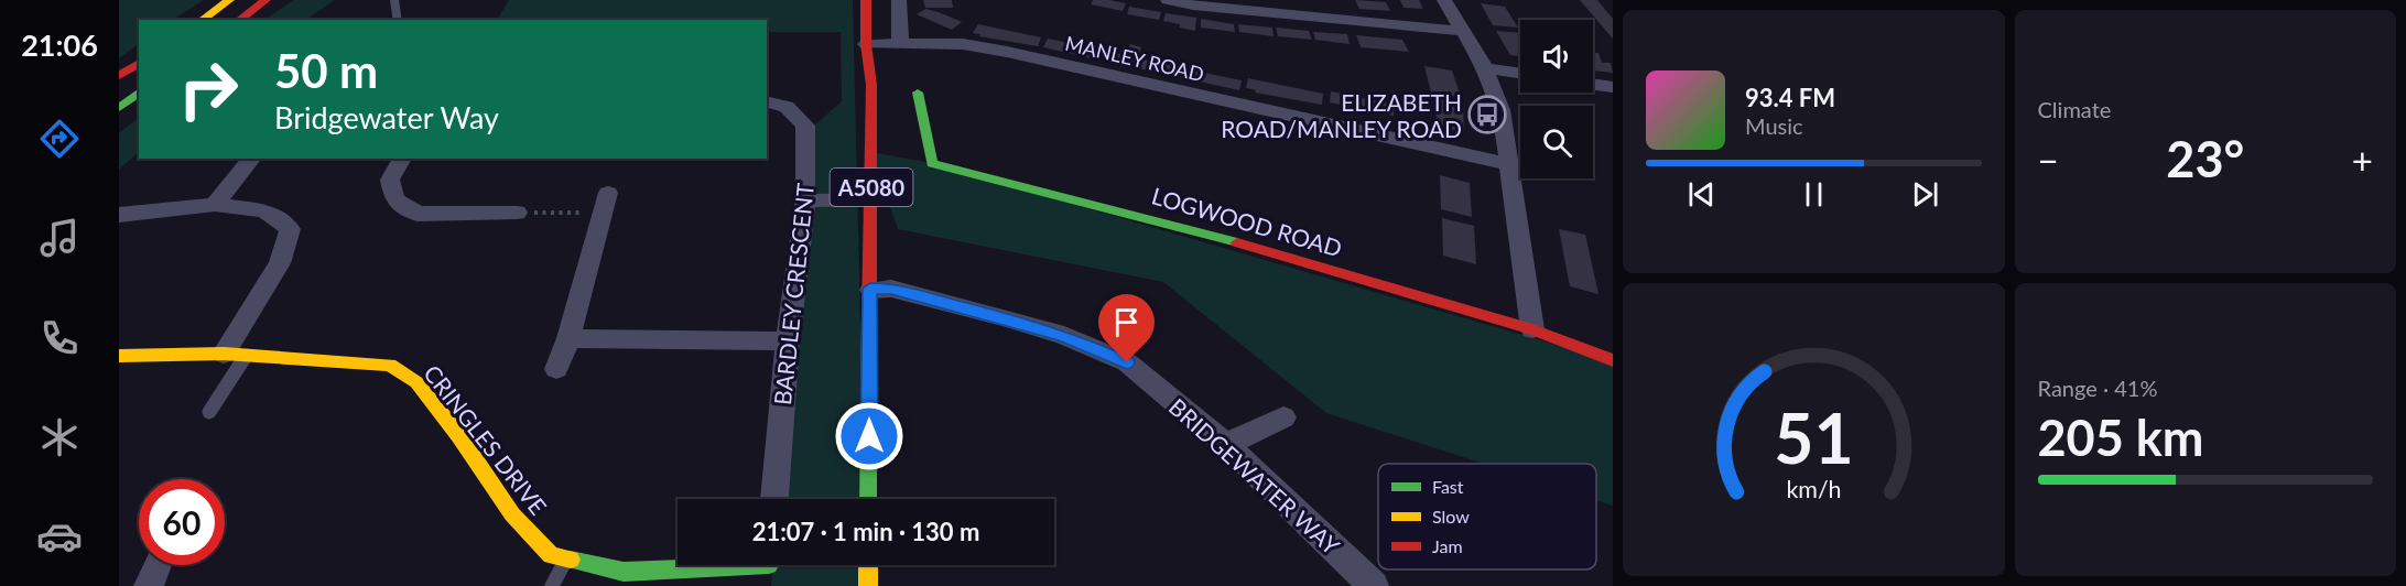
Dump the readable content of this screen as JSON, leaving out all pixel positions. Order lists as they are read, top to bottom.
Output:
{
  "streets": {
    "main road": ["A5080", "LOGWOOD ROAD", "CRINGLES DRIVE"],
    "street": ["MANLEY ROAD", "BARDLEY CRESCENT", "BRIDGEWATER WAY"]
  },
  "crossings": [
    ["MANLEY ROAD", "A5080"],
    ["A5080", "BRIDGEWATER WAY"]
  ],
  "places": {
    "bus stop": ["ELIZABETH ROAD/MANLEY ROAD"]
  },
  "legend": ["Fast", "Slow", "Jam"],
  "page": {
    "tabs": "21:06",
    "tile": [
      "Climate",
      ["Range · 41%", "205 km"]
    ],
    "turn": ["50 m", "Bridgewater Way"],
    "song": ["93.4 FM", "Music"],
    "heat": ["−", "23°", "+"],
    "limit": "60",
    "trip": "21:07 · 1 min · 130 m",
    "gauge": ["51", "km/h"]
  }
}
